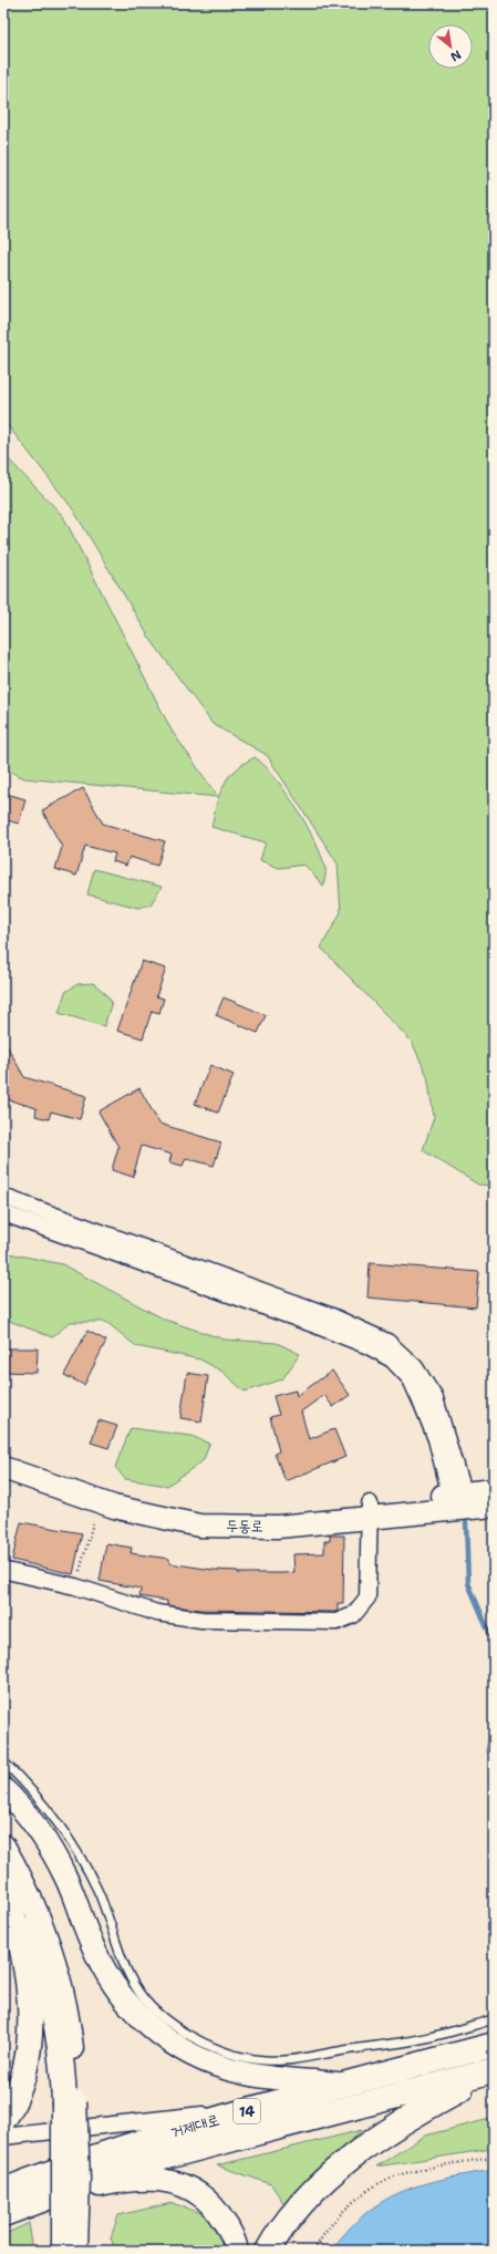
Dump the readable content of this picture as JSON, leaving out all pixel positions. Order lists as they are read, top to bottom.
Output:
{
  "streets": {
    "highway": ["14", "거제대로"],
    "street": ["두동로"]
  },
  "north": "bottom right"
}
